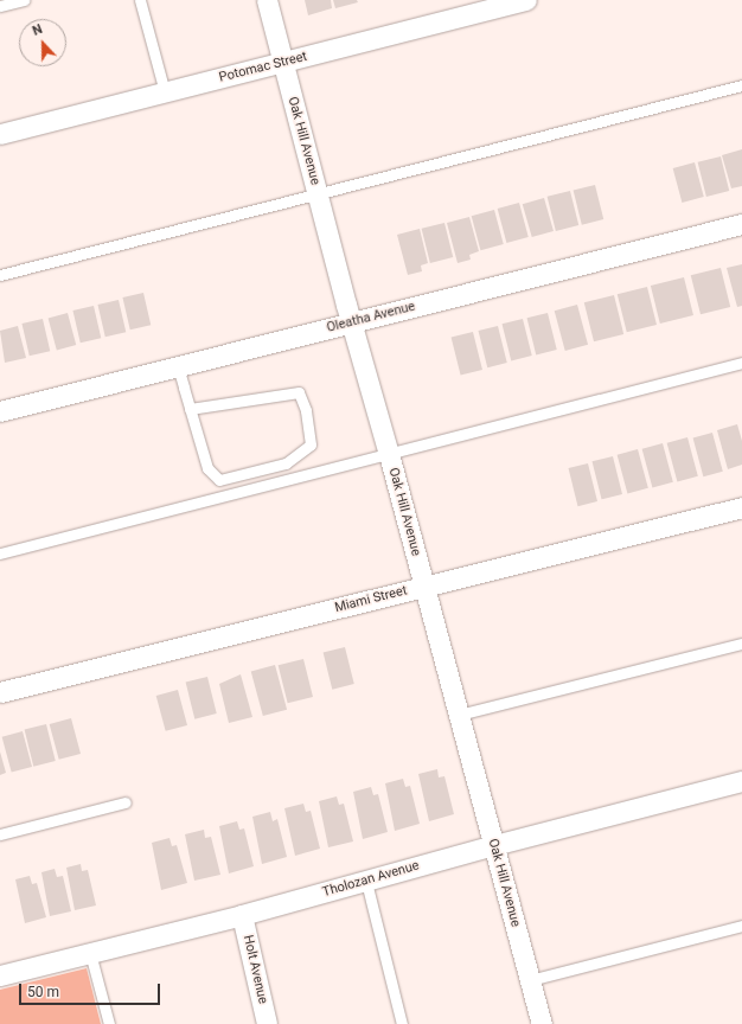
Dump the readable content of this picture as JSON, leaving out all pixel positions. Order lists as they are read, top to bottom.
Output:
{
  "streets": {
    "street": [
      "Potomac Street",
      "Oak Hill Avenue",
      "Oleatha Avenue",
      "Miami Street",
      "Tholozan Avenue",
      "Holt Avenue"
    ]
  },
  "crossings": [
    ["Potomac Street", "Oak Hill Avenue"],
    ["Oak Hill Avenue", "Oleatha Avenue"],
    ["Oak Hill Avenue", "Miami Street"],
    ["Oak Hill Avenue", "Tholozan Avenue"],
    ["Tholozan Avenue", "Holt Avenue"]
  ],
  "scale_bar": "50 m",
  "north": "top"
}
